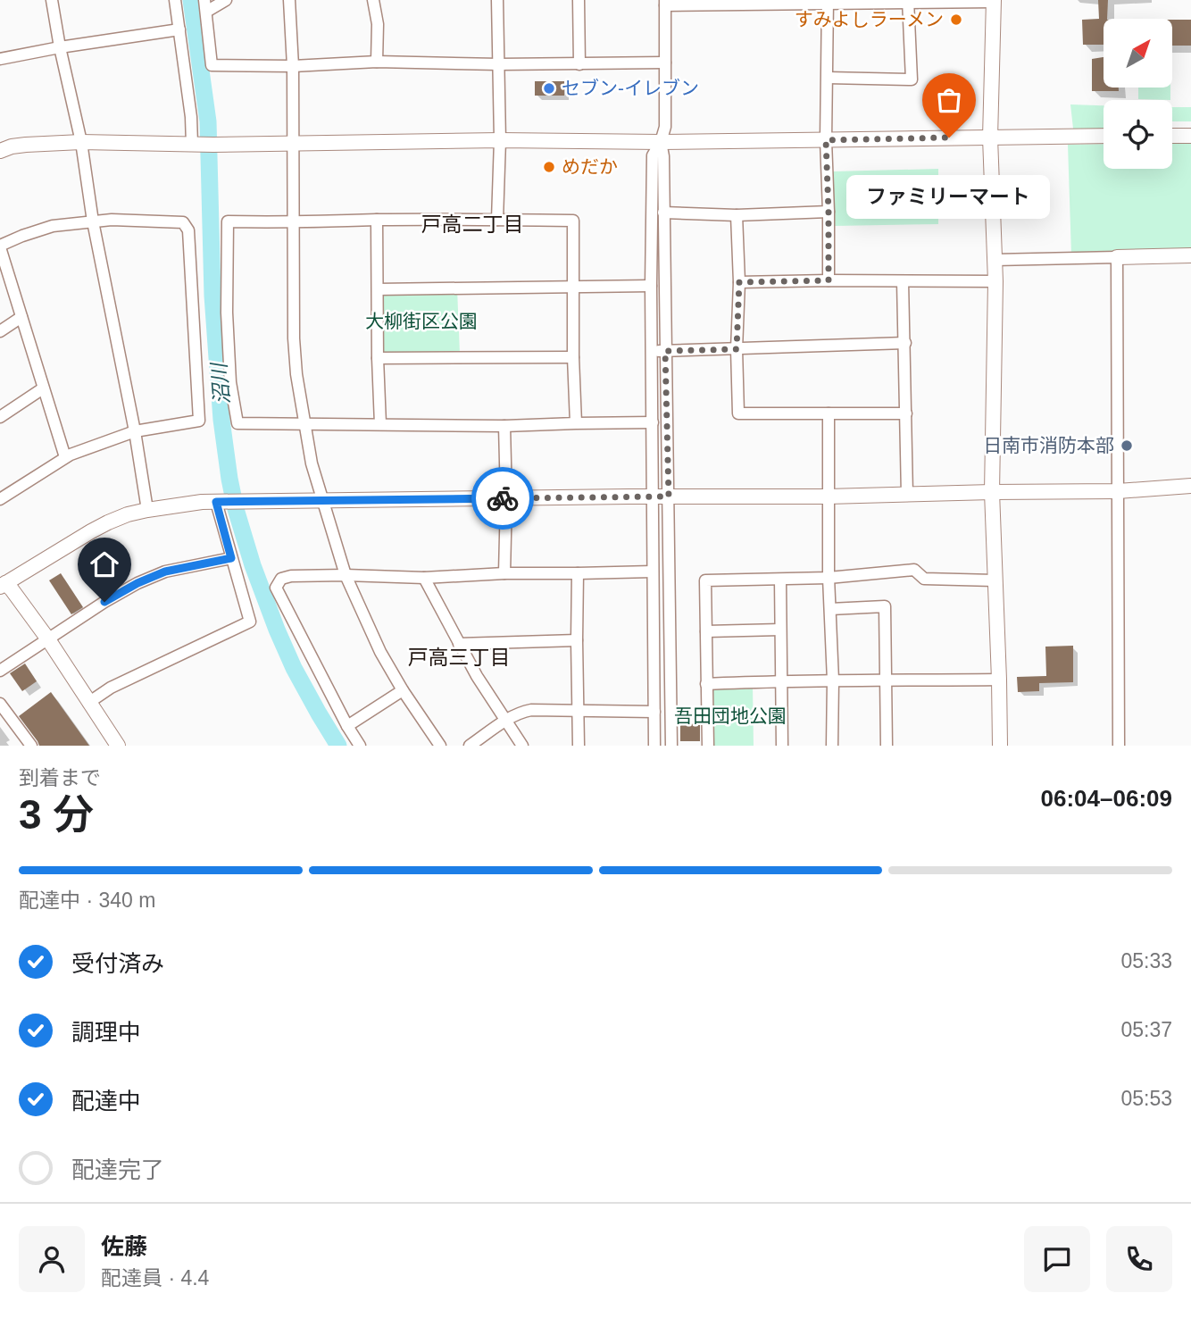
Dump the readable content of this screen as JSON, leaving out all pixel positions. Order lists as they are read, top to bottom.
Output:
{
  "districts": ["戸高二丁目", "戸高三丁目"],
  "water": ["沼川"],
  "parks": ["大柳街区公園", "吾田団地公園"],
  "places": [
    "すみよしラーメン",
    "セブン-イレブン",
    "ファミリーマート",
    "めだか",
    "日南市消防本部"
  ],
  "north": "top right",
  "page": {
    "bubble": "ファミリーマート",
    "heading": ["3 分", "到着まで", "06:04–06:09"],
    "panel": ["佐藤", "配達員 · 4.4"],
    "bar": "配達中 · 340 m",
    "list": [
      ["受付済み", "05:33"],
      ["調理中", "05:37"],
      ["配達中", "05:53"],
      "配達完了"
    ]
  }
}
